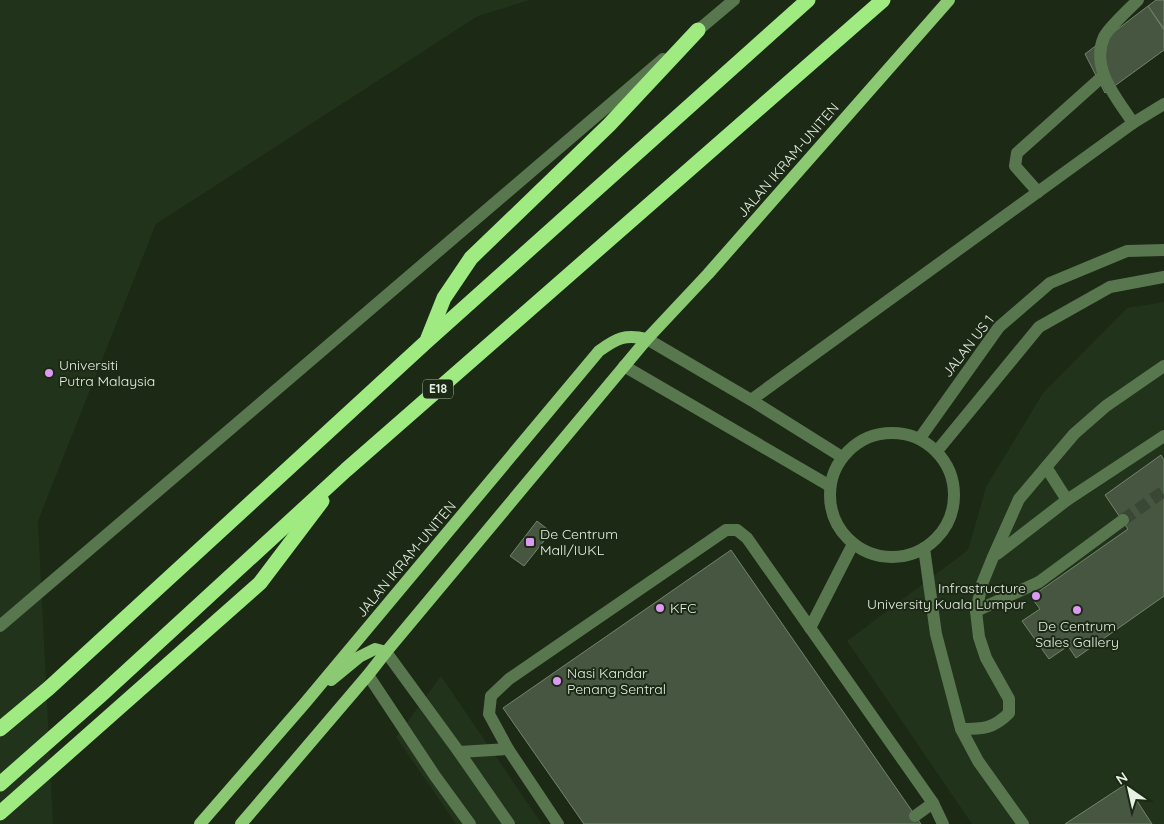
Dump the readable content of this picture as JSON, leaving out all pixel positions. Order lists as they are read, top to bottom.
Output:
{
  "streets": {
    "highway": ["E18"],
    "main road": ["JALAN IKRAM-UNITEN"],
    "street": ["JALAN US 1"]
  },
  "places": {
    "other": [
      "Universiti Putra Malaysia",
      "Infrastructure University Kuala Lumpur",
      "KFC",
      "De Centrum Sales Gallery",
      "Nasi Kandar Penang Sentral"
    ],
    "transit": ["De Centrum Mall/IUKL"]
  },
  "north": "top left"
}
